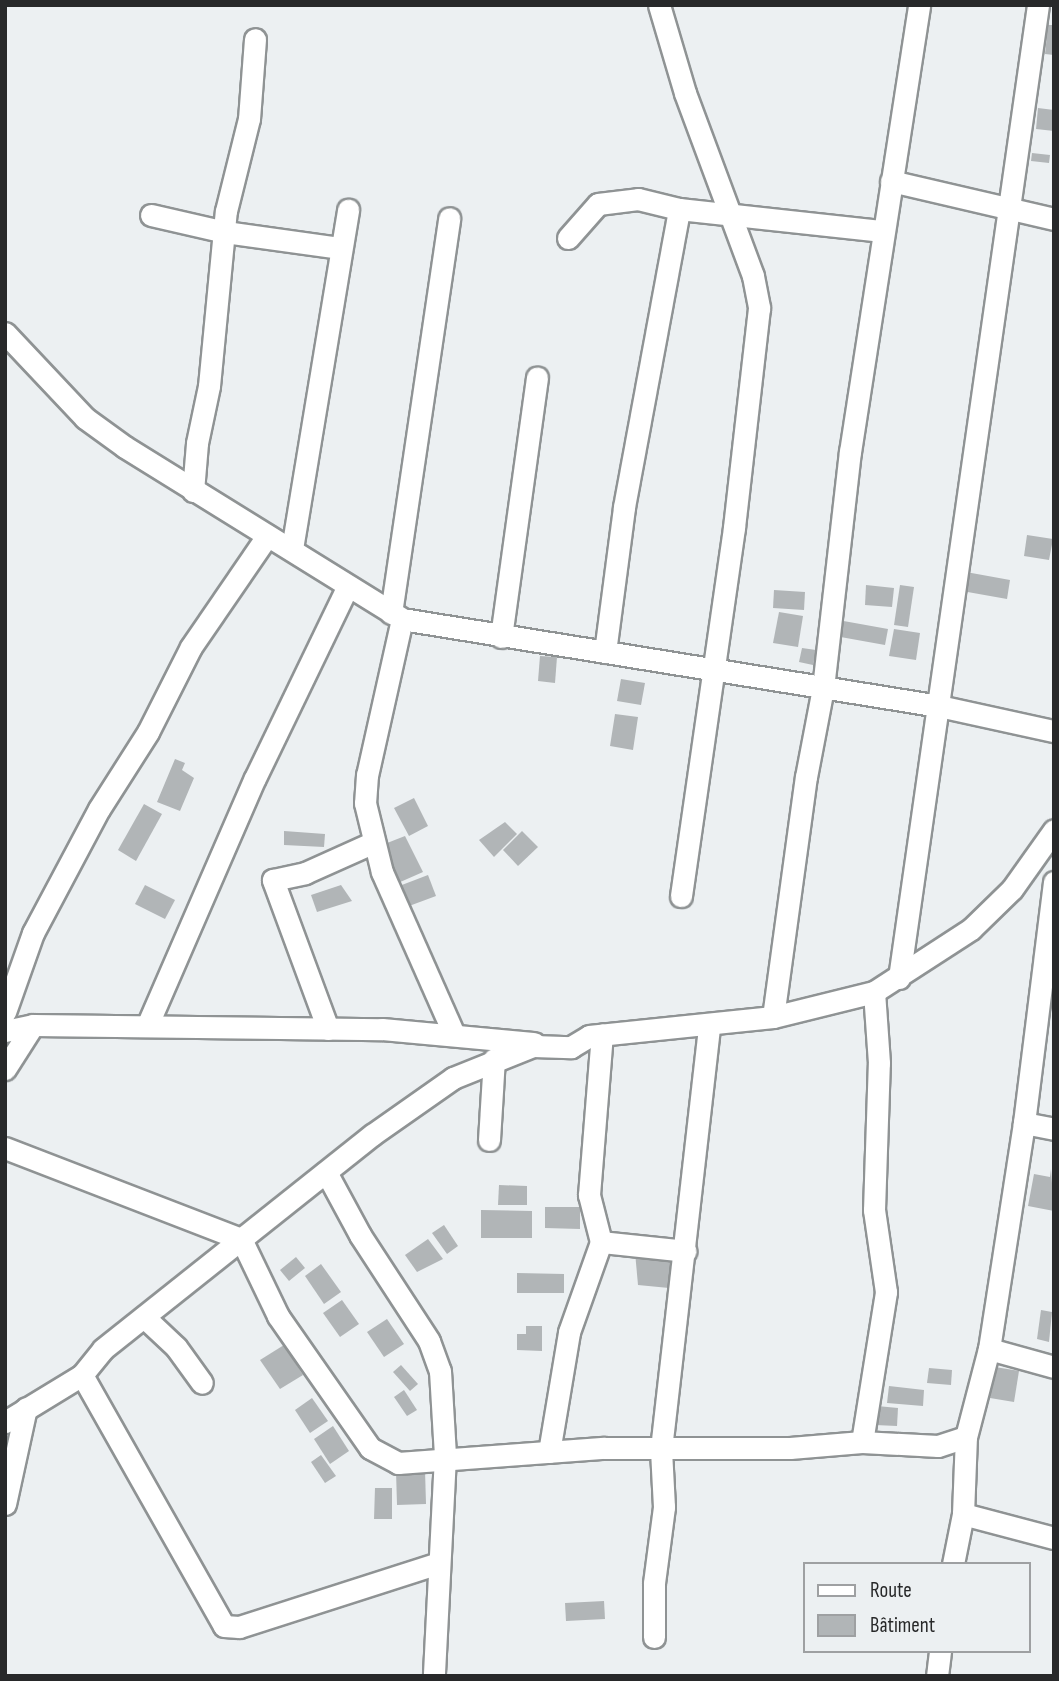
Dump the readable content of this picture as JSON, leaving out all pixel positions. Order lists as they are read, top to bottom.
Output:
{
  "legend": ["Route", "Bâtiment"]
}
